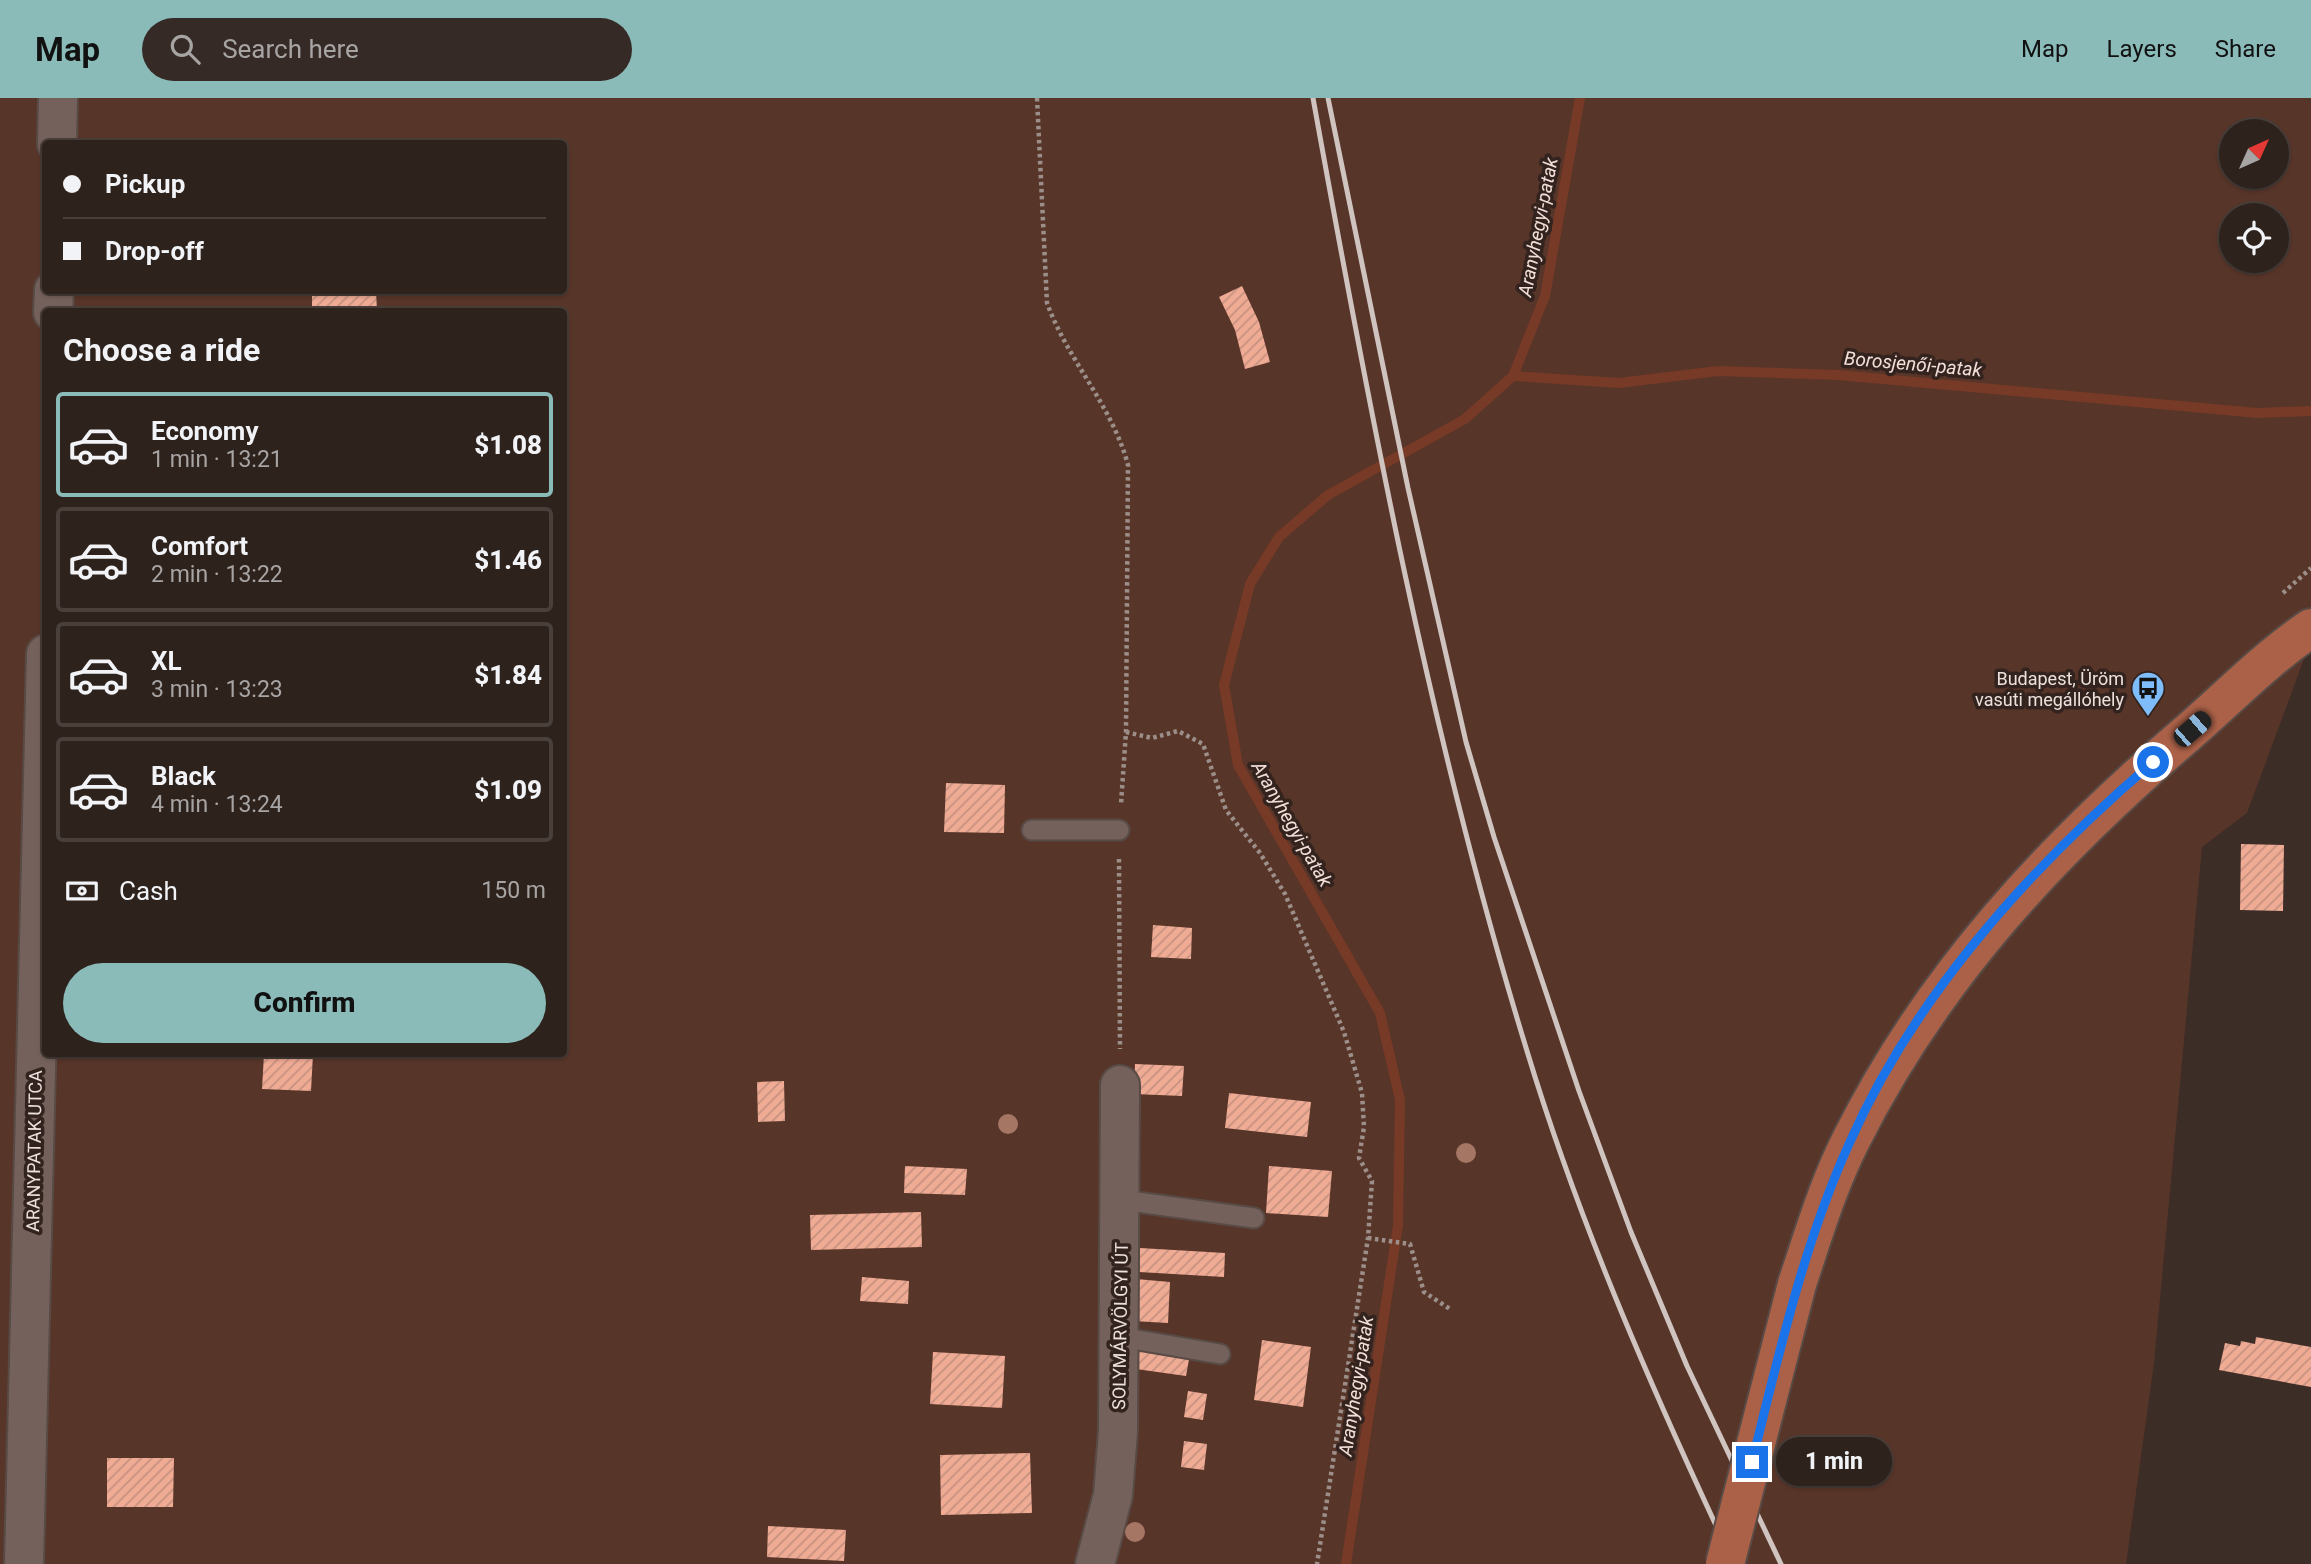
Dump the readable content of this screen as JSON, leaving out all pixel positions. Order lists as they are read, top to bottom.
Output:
{
  "streets": {
    "street": ["ARANYPATAK UTCA", "SOLYMÁRVÖLGYI ÚT"]
  },
  "water": ["Aranyhegyi-patak", "Borosjenői-patak"],
  "places": {
    "bus stop": ["Budapest, Üröm vasúti megállóhely"]
  },
  "north": "top right",
  "page": {
    "header": "Map",
    "search": "Search here",
    "nav": ["Map", "Layers", "Share"],
    "banner": ["Pickup", "Drop-off"],
    "heading": "Choose a ride",
    "list": [
      {
        "name": "Economy",
        "note": "1 min · 13:21",
        "value": "$1.08"
      },
      {
        "name": "Comfort",
        "note": "2 min · 13:22",
        "value": "$1.46"
      },
      {
        "name": "XL",
        "note": "3 min · 13:23",
        "value": "$1.84"
      },
      {
        "name": "Black",
        "note": "4 min · 13:24",
        "value": "$1.09"
      }
    ],
    "pay": ["Cash", "150 m"],
    "buttons": "Confirm",
    "bubble": "1 min"
  }
}
